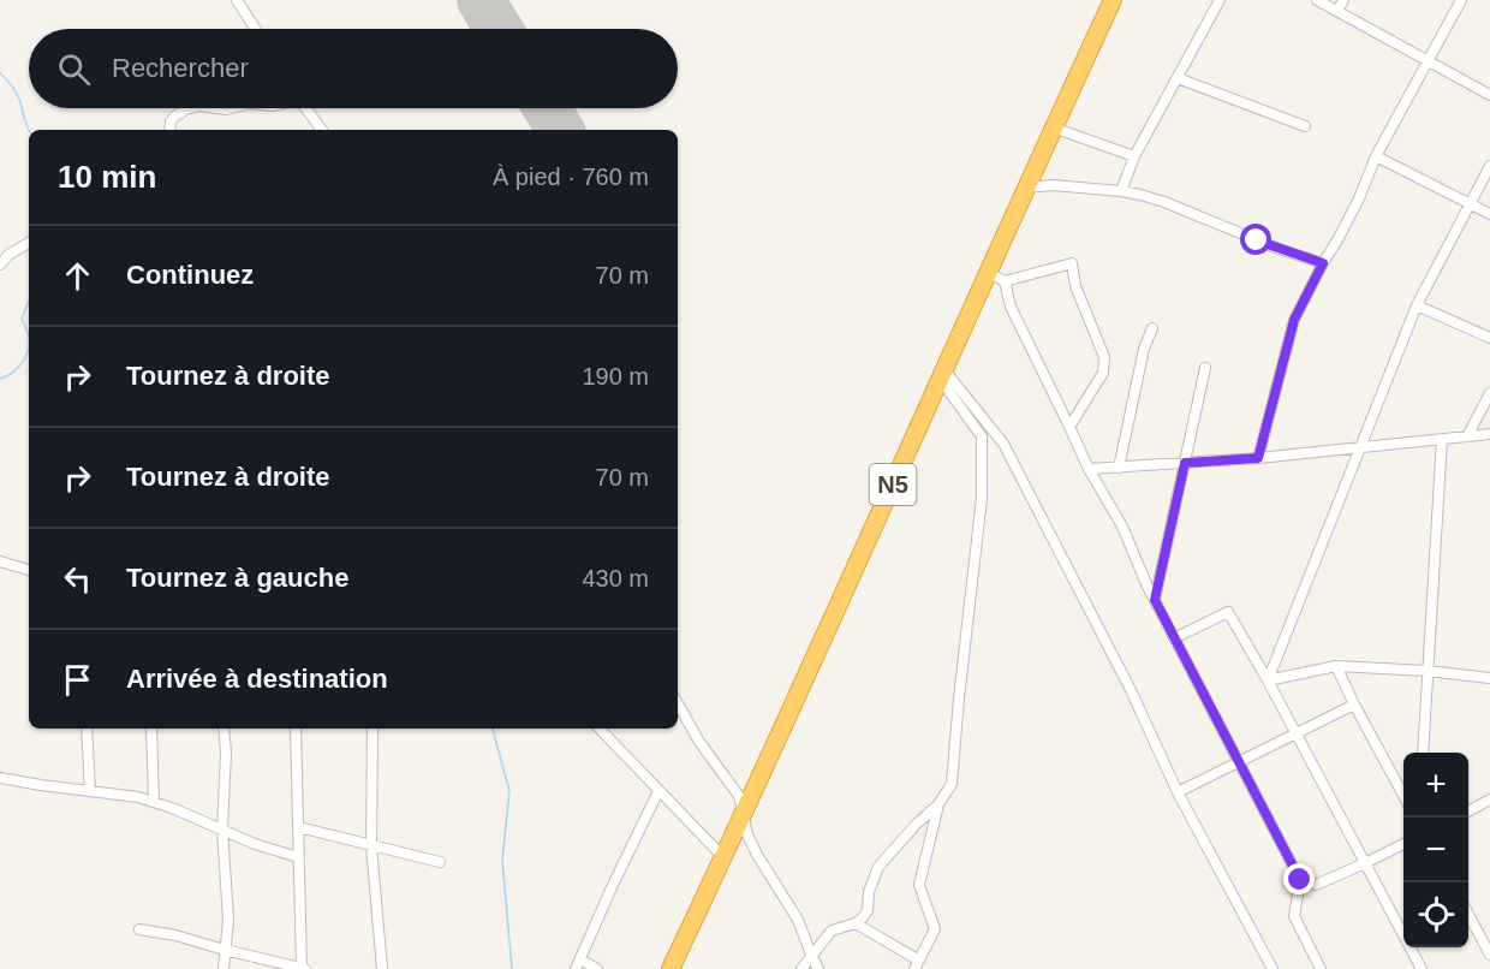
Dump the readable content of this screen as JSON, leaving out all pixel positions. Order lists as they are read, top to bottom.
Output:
{
  "streets": {
    "highway": ["N5"]
  },
  "page": {
    "search": "Rechercher",
    "heading": ["10 min", "À pied · 760 m"],
    "list": [
      ["Continuez", "70 m"],
      ["Tournez à droite", "190 m"],
      ["Tournez à droite", "70 m"],
      ["Tournez à gauche", "430 m"],
      "Arrivée à destination"
    ],
    "map_buttons": ["+", "−"]
  }
}
